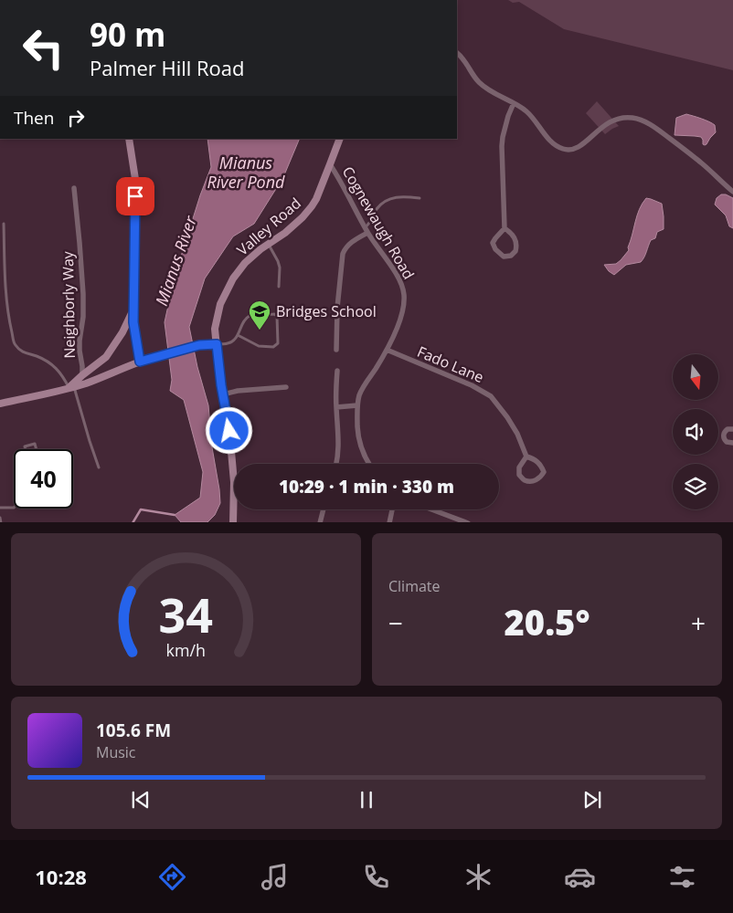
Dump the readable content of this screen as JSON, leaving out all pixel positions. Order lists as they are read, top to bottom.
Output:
{
  "streets": {
    "street": [
      "Cognewaugh Road",
      "Valley Road",
      "Neighborly Way",
      "Fado Lane"
    ]
  },
  "crossings": [
    ["Cognewaugh Road", "Valley Road"],
    ["Cognewaugh Road", "Fado Lane"]
  ],
  "water": ["Mianus River Pond", "Mianus River"],
  "places": {
    "school or university": ["Bridges School"]
  },
  "north": "bottom",
  "page": {
    "turn": ["90 m", "Palmer Hill Road"],
    "then": "Then",
    "limit": "40",
    "trip": "10:29 · 1 min · 330 m",
    "tile": "Climate",
    "heat": ["−", "20.5°", "+"],
    "song": ["105.6 FM", "Music"],
    "tabs": "10:28",
    "gauge": ["34", "km/h"]
  }
}
